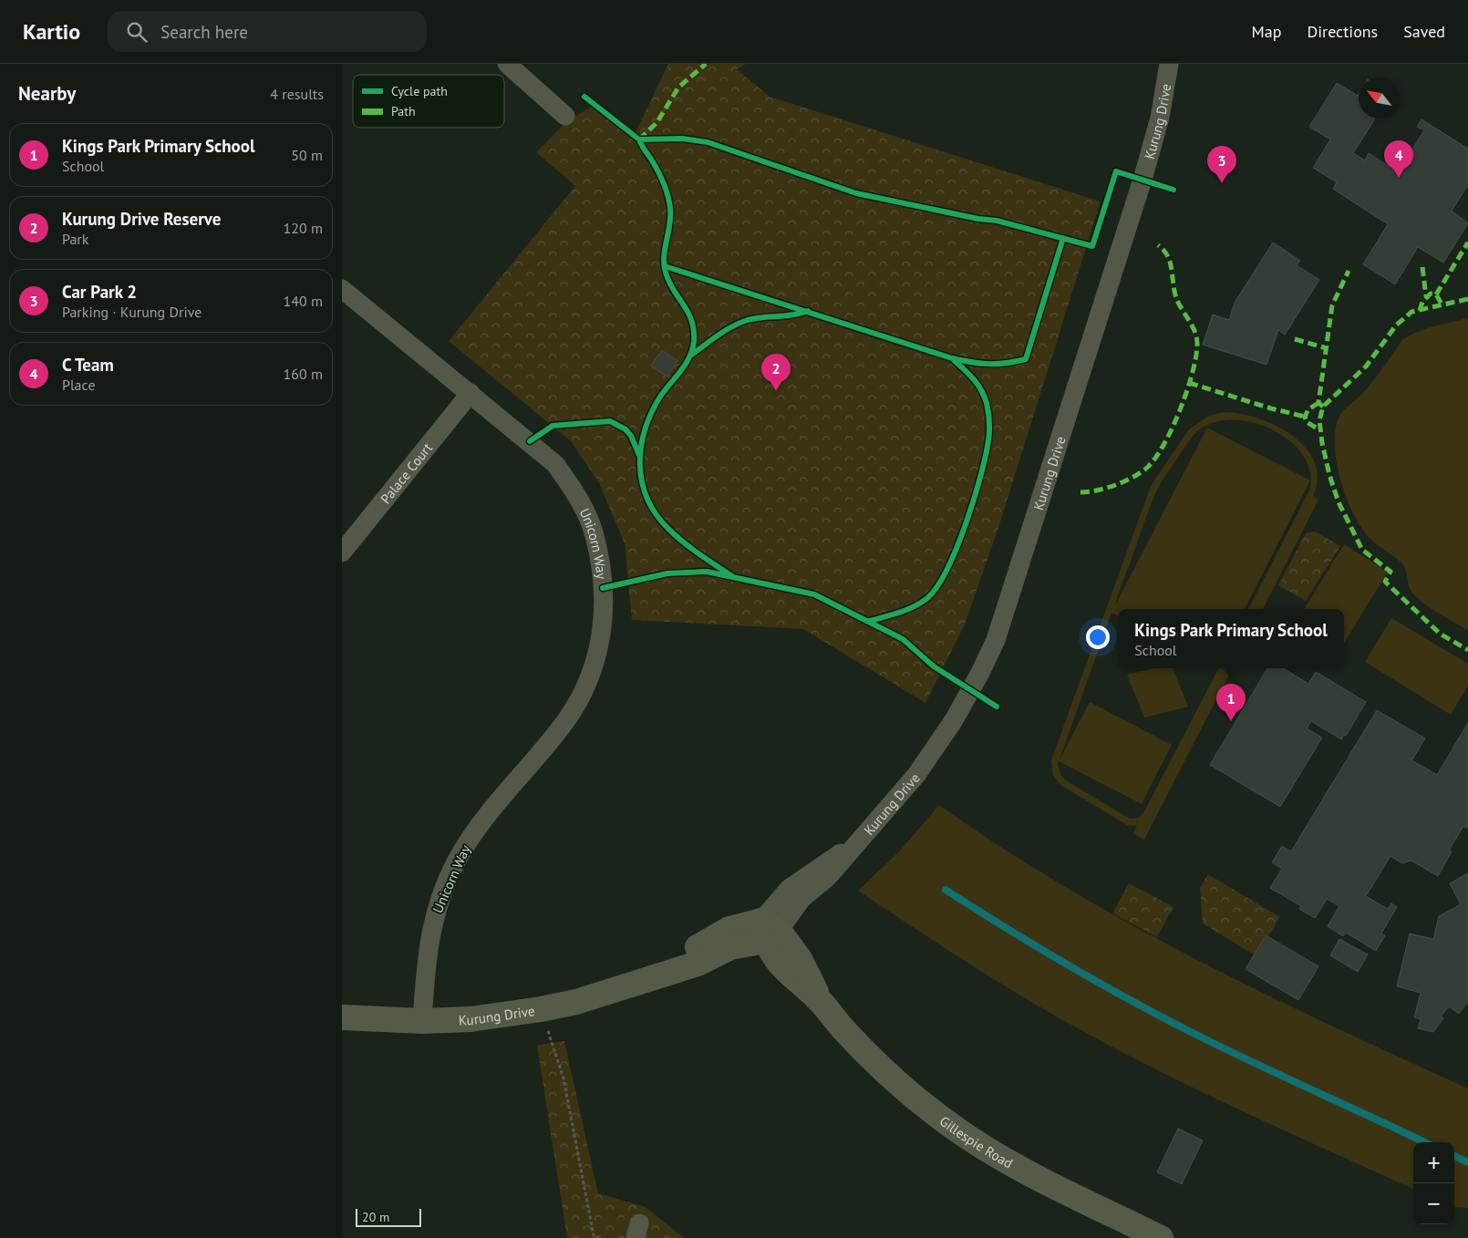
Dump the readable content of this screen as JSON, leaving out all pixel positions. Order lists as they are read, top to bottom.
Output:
{
  "streets": {
    "street": [
      "Kurung Drive",
      "Palace Court",
      "Unicorn Way",
      "Gillespie Road"
    ]
  },
  "crossings": [
    ["Kurung Drive", "Unicorn Way"],
    ["Kurung Drive", "Gillespie Road"],
    ["Palace Court", "Unicorn Way"]
  ],
  "legend": ["Cycle path", "Path"],
  "scale_bar": "20 m",
  "north": "top left",
  "page": {
    "header": "Kartio",
    "search": "Search here",
    "nav": ["Map", "Directions", "Saved"],
    "heading": ["Nearby", "4 results"],
    "list": [
      {
        "mark": "1",
        "name": "Kings Park Primary School",
        "note": "School",
        "value": "50 m"
      },
      {
        "mark": "2",
        "name": "Kurung Drive Reserve",
        "note": "Park",
        "value": "120 m"
      },
      {
        "mark": "3",
        "name": "Car Park 2",
        "note": "Parking · Kurung Drive",
        "value": "140 m"
      },
      {
        "mark": "4",
        "name": "C Team",
        "note": "Place",
        "value": "160 m"
      }
    ],
    "pins": [
      "4",
      "3",
      "2",
      "1"
    ],
    "popup": ["Kings Park Primary School", "School"],
    "map_buttons": ["+", "−"],
    "scale": "20 m"
  }
}
